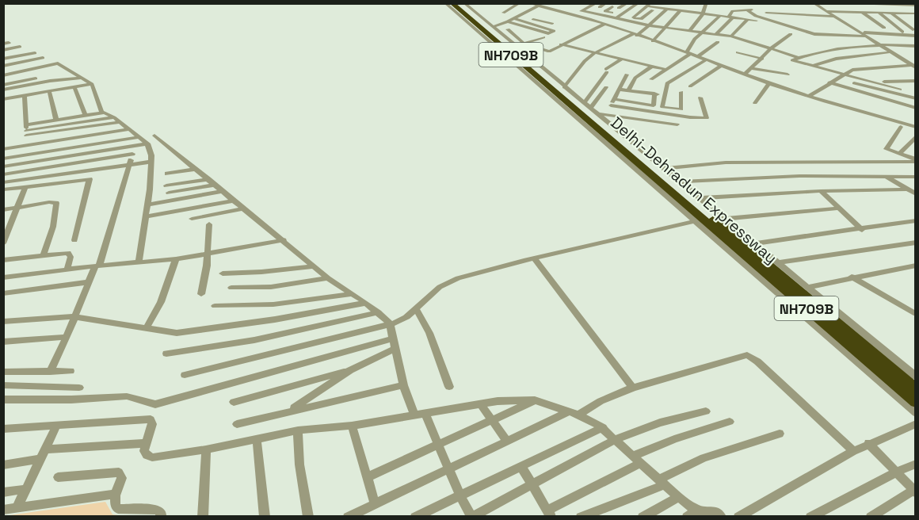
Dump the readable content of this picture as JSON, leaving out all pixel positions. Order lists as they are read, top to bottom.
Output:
{
  "streets": {
    "highway": ["NH709B", "Delhi-Dehradun Expressway"]
  }
}
